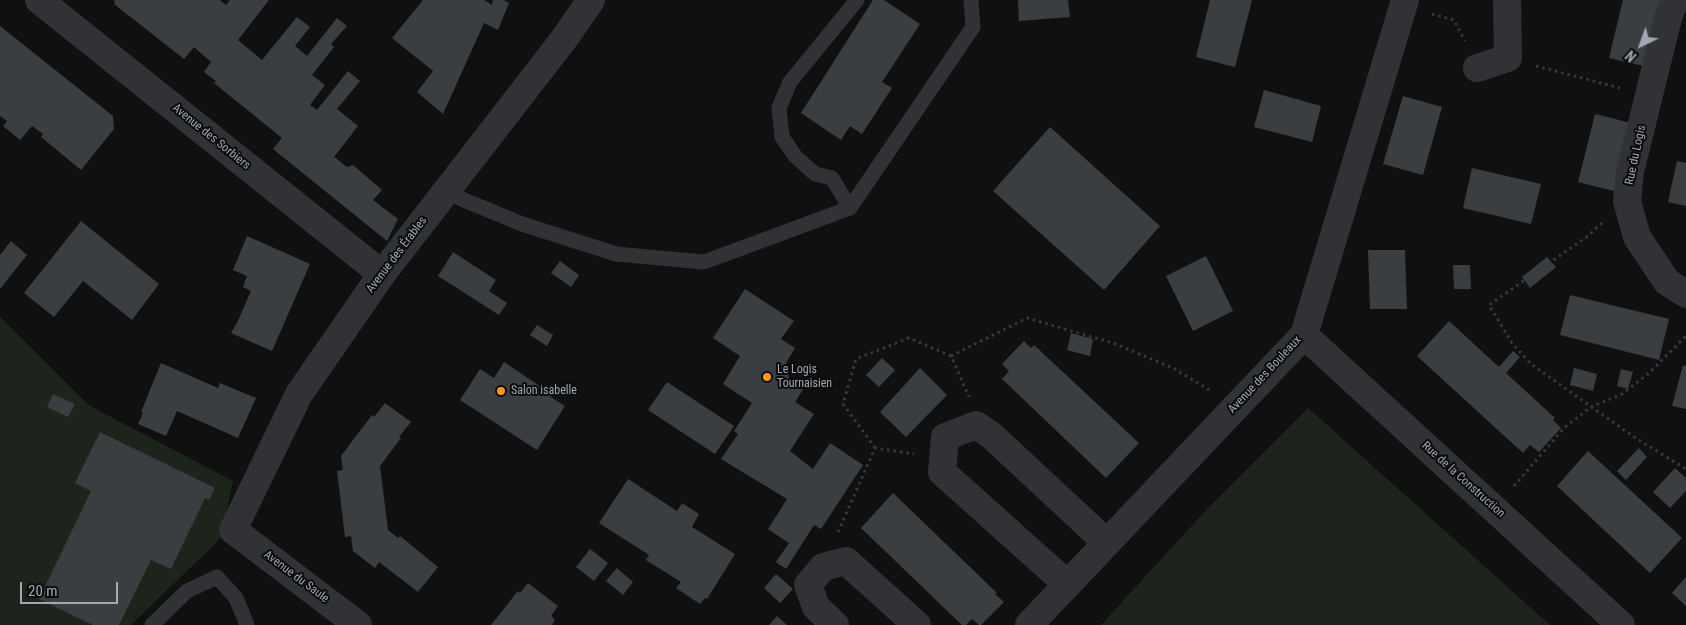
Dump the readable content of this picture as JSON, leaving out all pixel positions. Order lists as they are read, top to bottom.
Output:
{
  "streets": {
    "street": [
      "Avenue des Sorbiers",
      "Rue du Logis",
      "Avenue des Érables",
      "Avenue des Bouleaux",
      "Rue de la Construction",
      "Avenue du Saule"
    ]
  },
  "crossings": [
    ["Avenue des Sorbiers", "Avenue des Érables"],
    ["Avenue des Érables", "Avenue du Saule"],
    ["Avenue des Bouleaux", "Rue de la Construction"]
  ],
  "places": ["Le Logis Tournaisien", "Salon isabelle"],
  "scale_bar": "20 m",
  "north": "bottom left"
}
